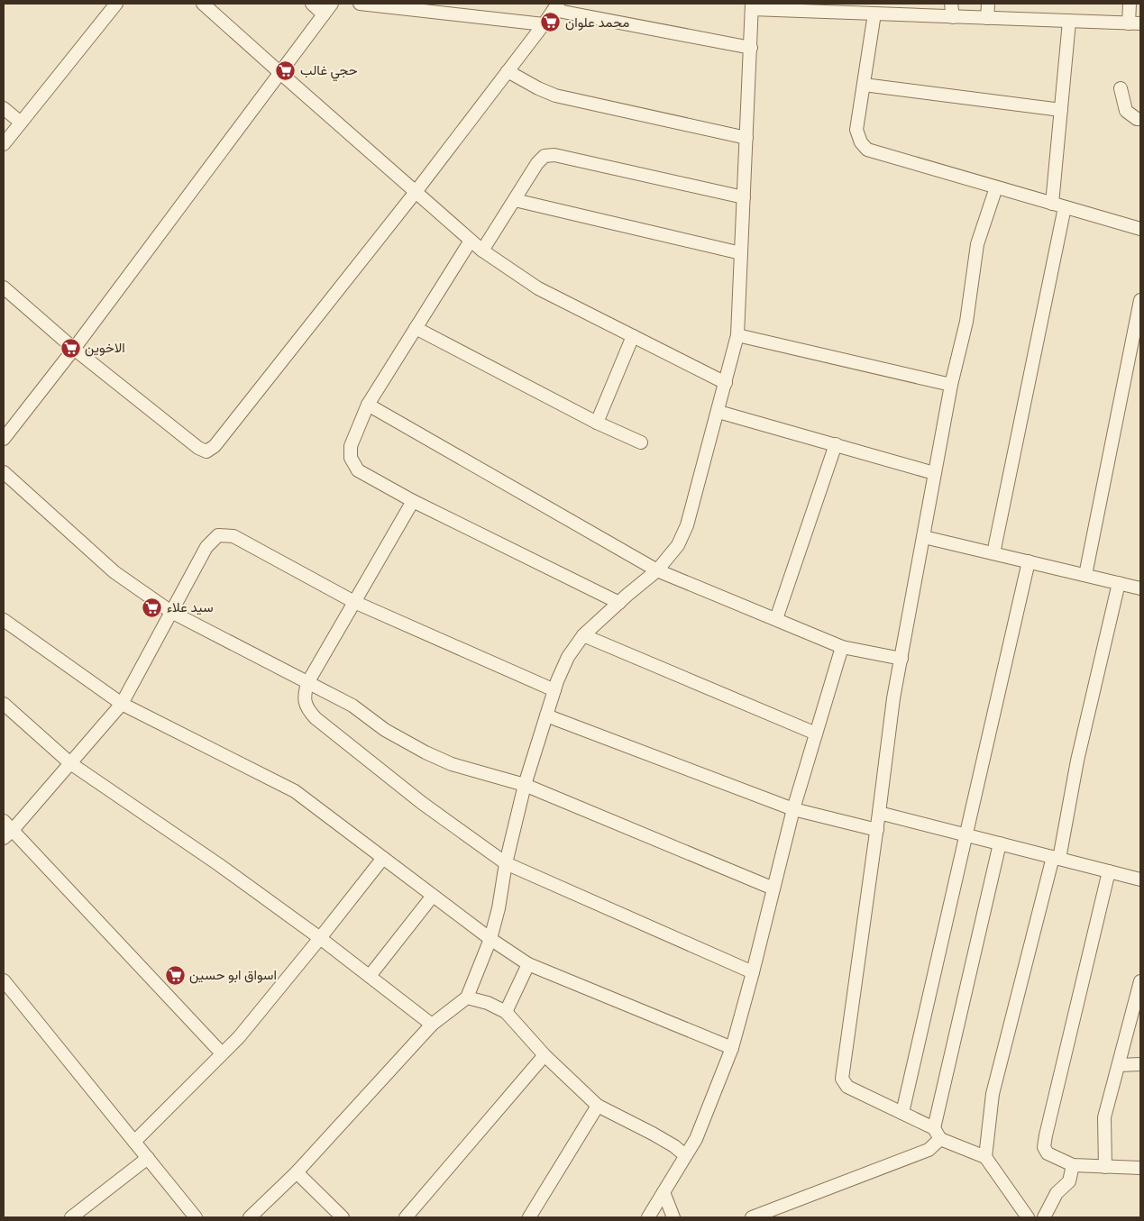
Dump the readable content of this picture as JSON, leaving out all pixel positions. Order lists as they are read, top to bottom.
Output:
{
  "places": {
    "supermarket": [
      "محمد علوان",
      "حجي غالب",
      "الاخوين",
      "سيد علاء",
      "اسواق ابو حسين"
    ]
  }
}
